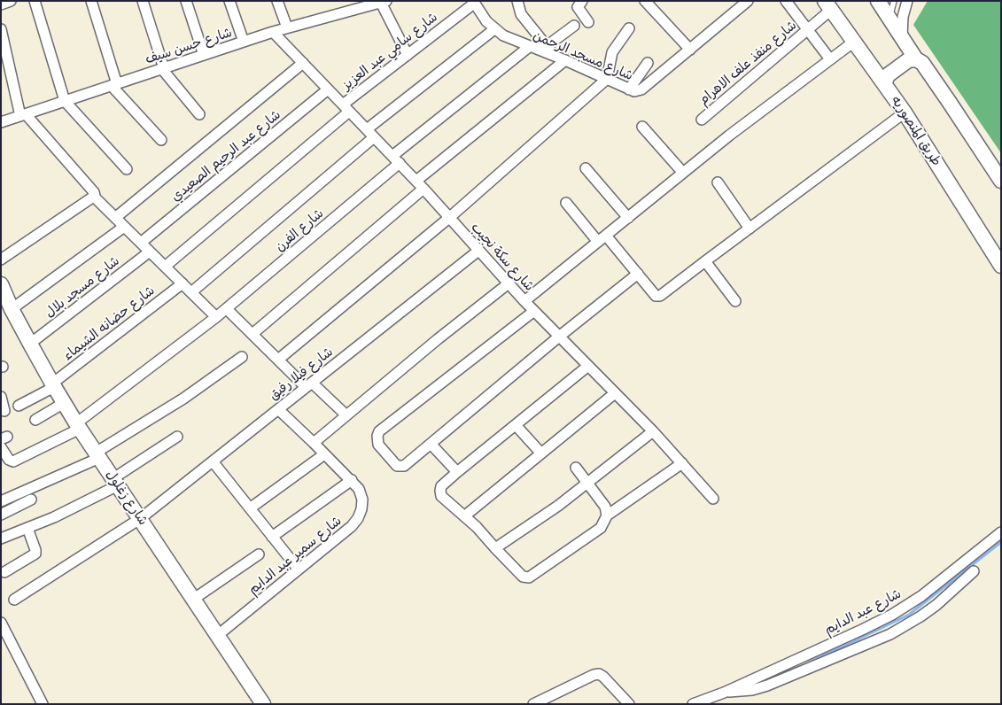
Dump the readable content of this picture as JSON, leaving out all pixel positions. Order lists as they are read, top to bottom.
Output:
{
  "streets": {
    "main road": ["طريق المنصوريه", "شارع زغلول"],
    "street": [
      "شارع حسن سيف",
      "شارع سامي عبد العزيز",
      "شارع مسجد الرحمن",
      "شارع منفذ علف الاهرام",
      "شارع عبد الرحيم الصعيدي",
      "شارع الفرن",
      "شارع سكة نجيب",
      "شارع مسجد بلال",
      "شارع حضانه الشيماء",
      "شارع فيلا رفيق",
      "شارع سمير عبد الدايم",
      "شارع عبد الدايم"
    ]
  },
  "crossings": [
    ["شارع حسن سيف", "شارع سكة نجيب"],
    ["شارع سامي عبد العزيز", "شارع مسجد الرحمن"],
    ["شارع سامي عبد العزيز", "شارع سكة نجيب"],
    ["شارع منفذ علف الاهرام", "طريق المنصوريه"],
    ["شارع عبد الرحيم الصعيدي", "شارع سكة نجيب"],
    ["شارع الفرن", "شارع سكة نجيب"],
    ["شارع الفرن", "شارع زغلول"],
    ["شارع سكة نجيب", "شارع فيلا رفيق"],
    ["شارع مسجد بلال", "شارع زغلول"],
    ["شارع حضانه الشيماء", "شارع زغلول"],
    ["شارع فيلا رفيق", "شارع زغلول"],
    ["شارع فيلا رفيق", "شارع سمير عبد الدايم"],
    ["شارع زغلول", "شارع سمير عبد الدايم"]
  ]
}
